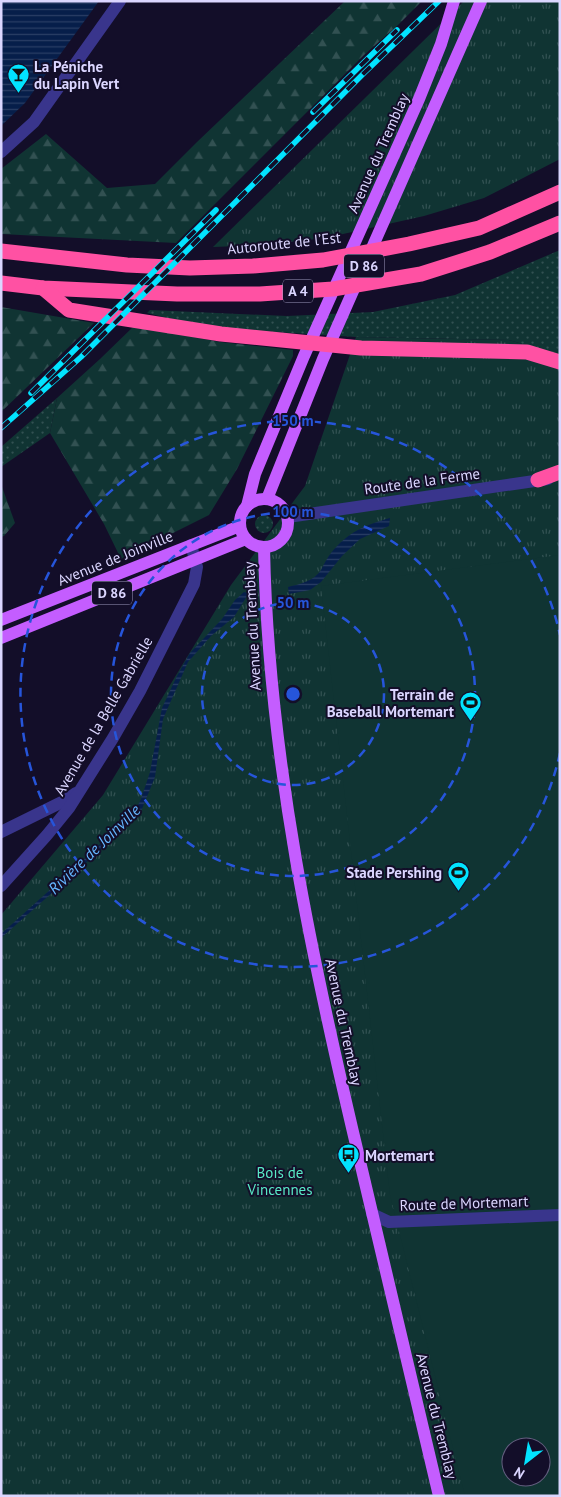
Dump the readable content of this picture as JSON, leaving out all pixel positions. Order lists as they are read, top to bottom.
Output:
{
  "streets": {
    "highway": ["Autoroute de l’Est", "A 4"],
    "main road": ["Avenue du Tremblay", "D 86", "Avenue de Joinville"],
    "street": ["Route de la Ferme", "Avenue de la Belle Gabrielle", "Route de Mortemart"]
  },
  "crossings": [
    ["Avenue du Tremblay", "D 86"],
    ["Avenue du Tremblay", "Route de la Ferme"],
    ["Avenue du Tremblay", "Avenue de Joinville"],
    ["Avenue du Tremblay", "Route de Mortemart"],
    ["D 86", "Route de la Ferme"],
    ["D 86", "Avenue de Joinville"],
    ["Route de la Ferme", "Avenue de Joinville"],
    ["Avenue de Joinville", "Avenue de la Belle Gabrielle"]
  ],
  "water": ["Rivière de Joinville"],
  "parks": ["Bois de Vincennes"],
  "places": {
    "bar": ["La Péniche du Lapin Vert"],
    "sports": ["Terrain de Baseball Mortemart", "Stade Pershing"],
    "bus stop": ["Mortemart"]
  },
  "north": "bottom left",
  "rings": ["150 m", "100 m", "50 m"]
}
